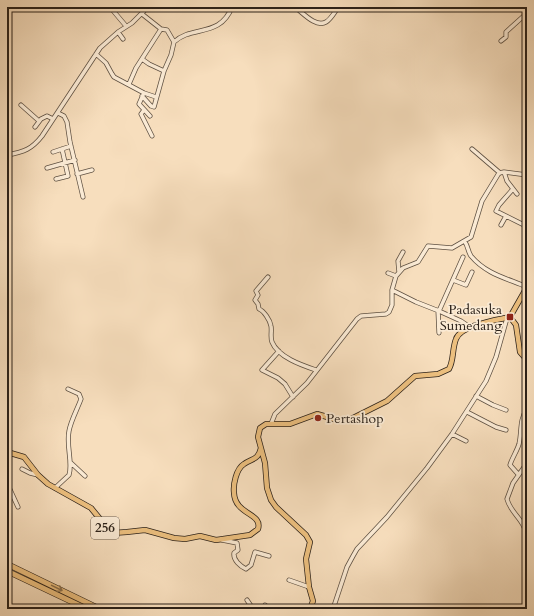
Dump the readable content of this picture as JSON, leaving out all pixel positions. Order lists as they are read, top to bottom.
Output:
{
  "streets": {
    "main road": ["256"]
  },
  "places": {
    "transit": ["Padasuka Sumedang"],
    "other": ["Pertashop"]
  }
}
